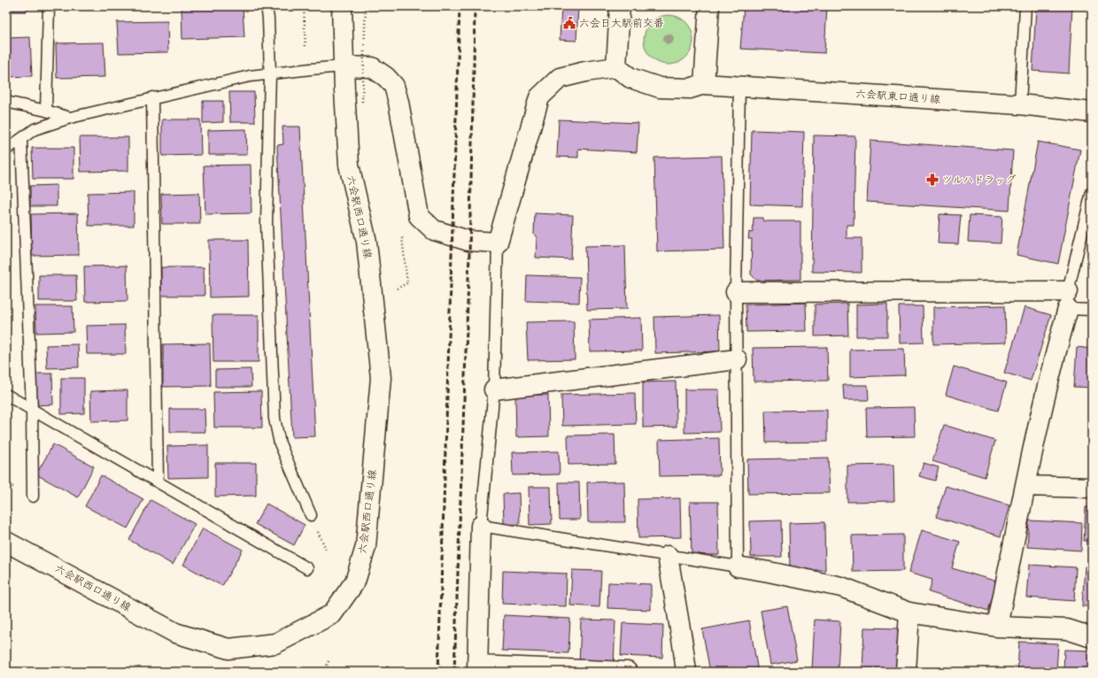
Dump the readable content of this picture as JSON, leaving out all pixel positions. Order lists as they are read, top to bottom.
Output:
{
  "streets": {
    "street": ["六会駅東口通り線", "六会駅西口通り線"]
  },
  "places": {
    "public building": ["六会日大駅前交番"],
    "pharmacy": ["ツルハドラッグ"]
  }
}
